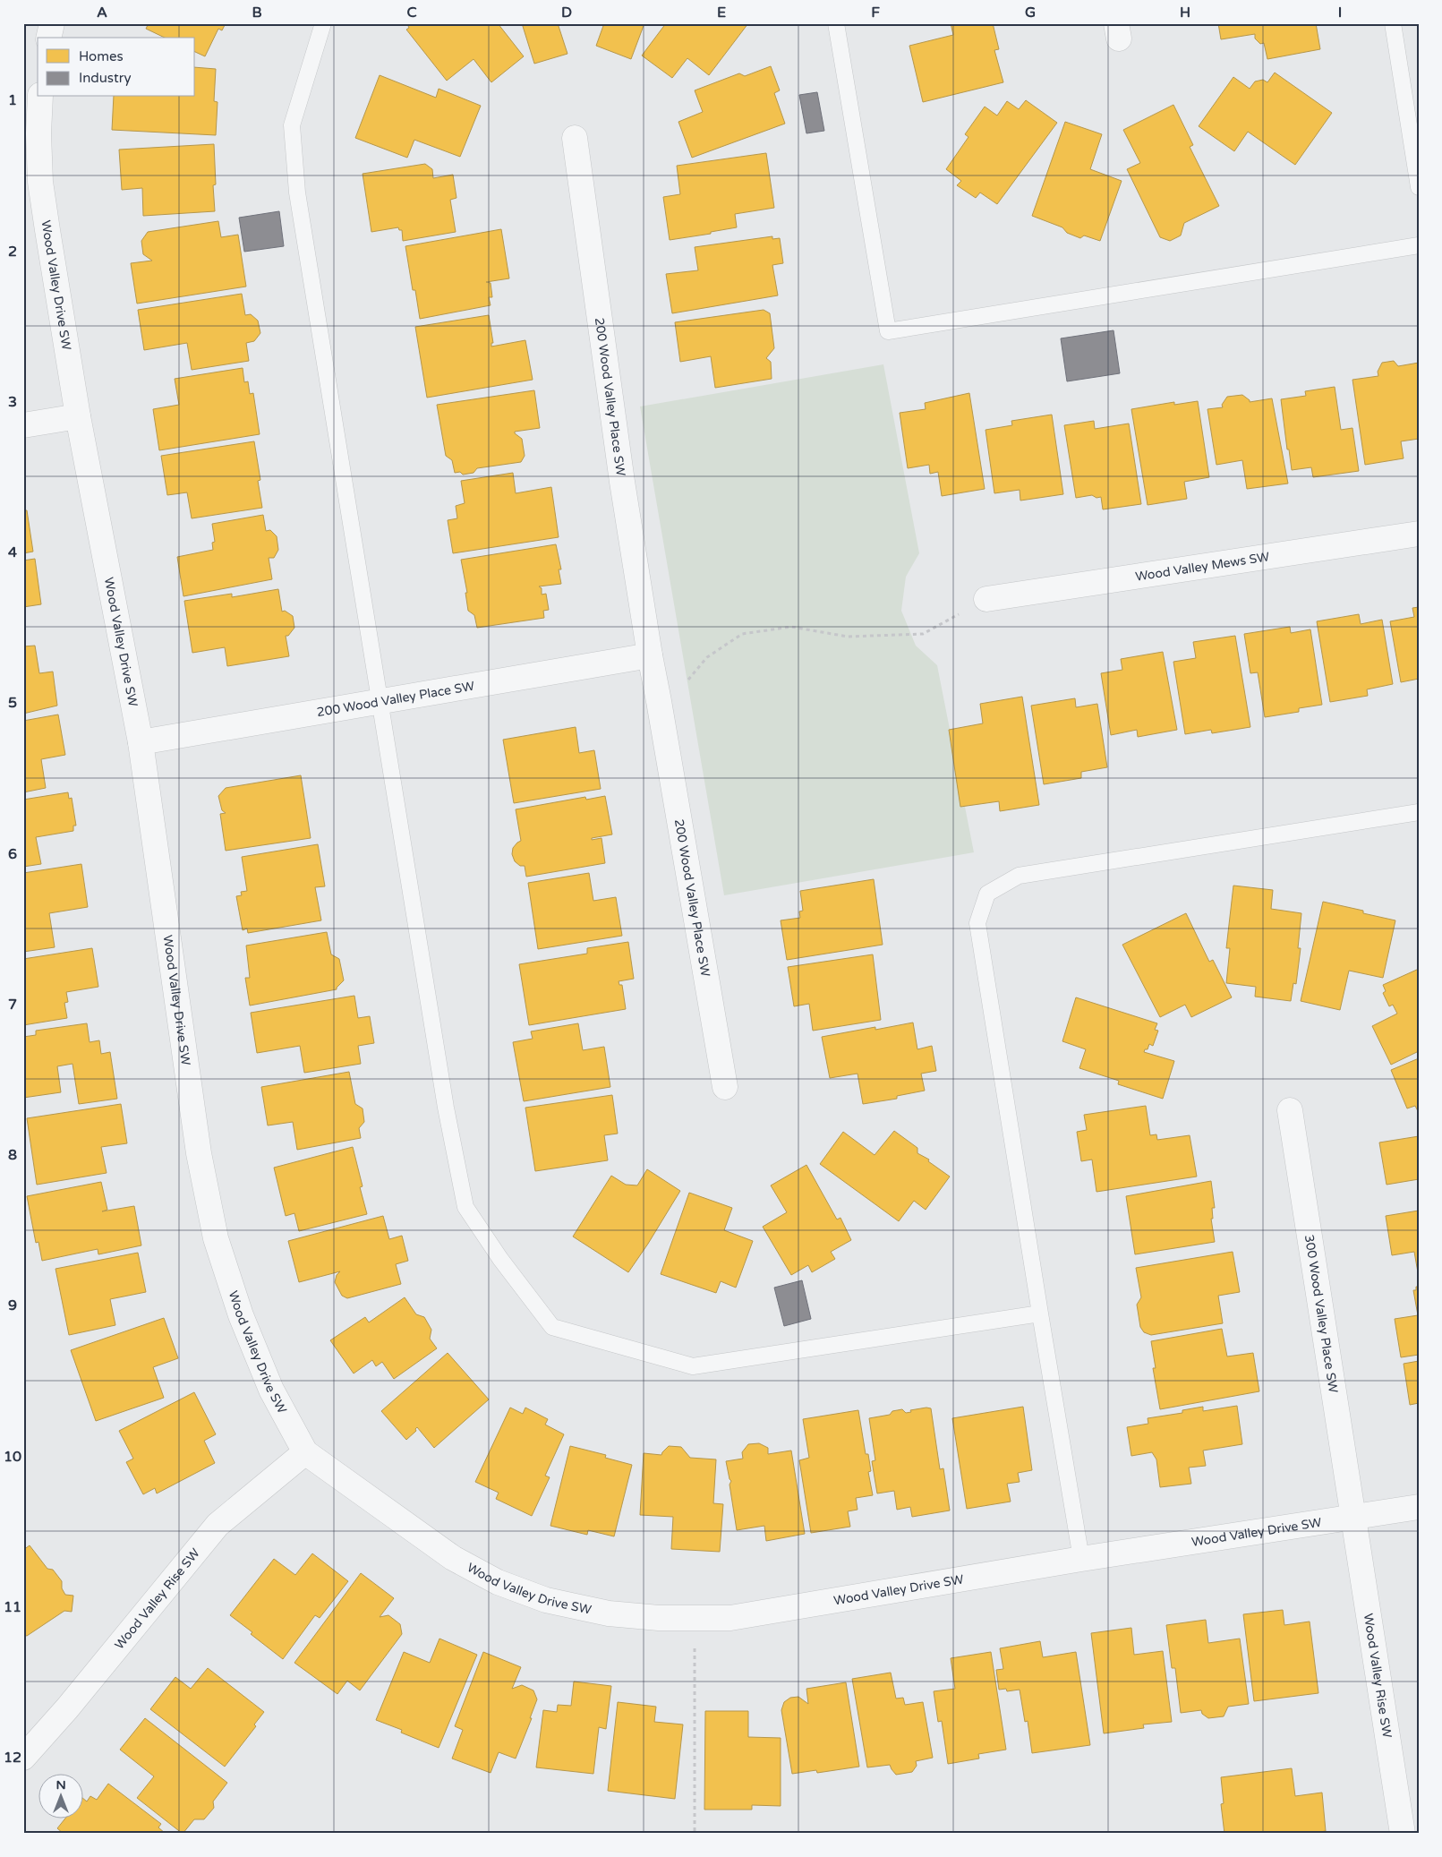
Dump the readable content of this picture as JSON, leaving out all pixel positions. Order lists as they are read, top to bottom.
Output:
{
  "streets": {
    "street": [
      "Wood Valley Drive SW",
      "200 Wood Valley Place SW",
      "Wood Valley Mews SW",
      "300 Wood Valley Place SW",
      "Wood Valley Rise SW"
    ]
  },
  "crossings": [
    ["Wood Valley Drive SW", "200 Wood Valley Place SW"],
    ["Wood Valley Drive SW", "300 Wood Valley Place SW"],
    ["Wood Valley Drive SW", "Wood Valley Rise SW"],
    ["300 Wood Valley Place SW", "Wood Valley Rise SW"]
  ],
  "legend": ["Homes", "Industry"],
  "north": "top",
  "grid": {
    "columns": [
      "A",
      "B",
      "C",
      "D",
      "E",
      "F",
      "G",
      "H",
      "I"
    ],
    "rows": [
      "1",
      "2",
      "3",
      "4",
      "5",
      "6",
      "7",
      "8",
      "9",
      "10",
      "11",
      "12"
    ]
  }
}
